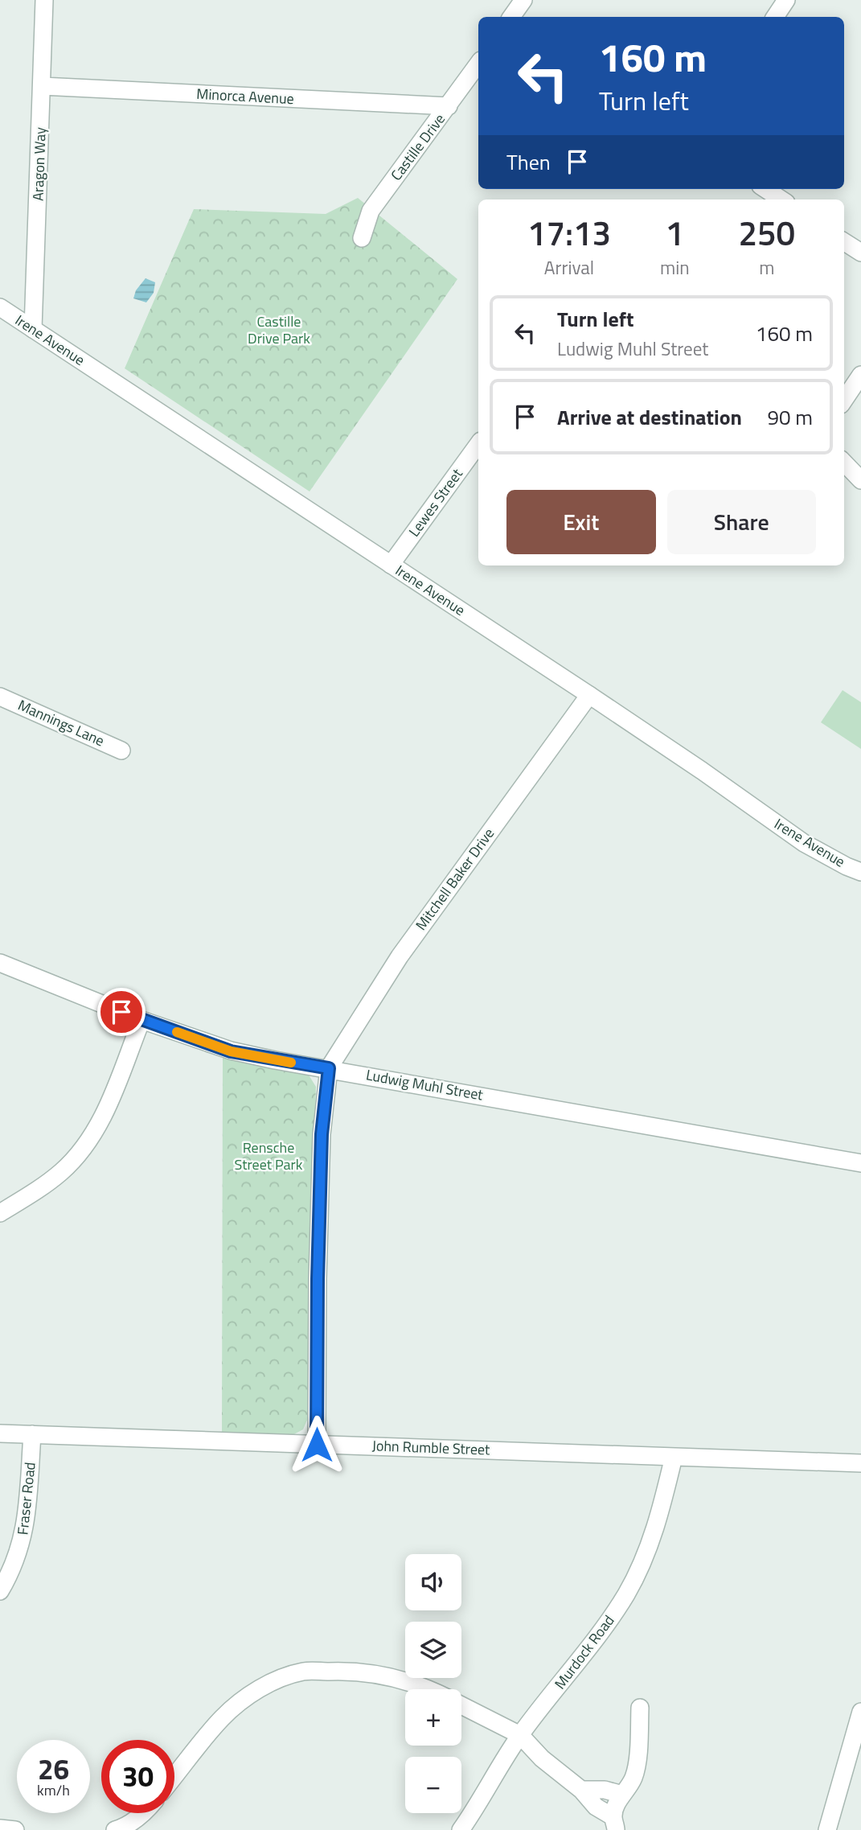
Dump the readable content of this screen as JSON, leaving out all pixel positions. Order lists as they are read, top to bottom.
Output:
{
  "streets": {
    "street": [
      "Minorca Avenue",
      "Castille Drive",
      "Aragon Way",
      "Irene Avenue",
      "Lewes Street",
      "Mannings Lane",
      "Mitchell Baker Drive",
      "Ludwig Muhl Street",
      "John Rumble Street",
      "Fraser Road",
      "Murdock Road"
    ]
  },
  "crossings": [
    ["Minorca Avenue", "Castille Drive"],
    ["Minorca Avenue", "Aragon Way"],
    ["Aragon Way", "Irene Avenue"],
    ["Irene Avenue", "Lewes Street"],
    ["Irene Avenue", "Mitchell Baker Drive"],
    ["Mitchell Baker Drive", "Ludwig Muhl Street"],
    ["John Rumble Street", "Fraser Road"],
    ["John Rumble Street", "Murdock Road"]
  ],
  "parks": ["Castille Drive Park", "Rensche Street Park"],
  "page": {
    "turn": ["160 m", "Turn left"],
    "then": "Then",
    "eta": [
      "17:13",
      "Arrival",
      "1",
      "min",
      "250",
      "m"
    ],
    "list": [
      {
        "name": "Turn left",
        "note": "Ludwig Muhl Street",
        "value": "160 m"
      },
      {
        "name": "Arrive at destination",
        "value": "90 m"
      }
    ],
    "buttons": ["Exit", "Share"],
    "map_buttons": ["+", "−"],
    "speed": "26 km/h",
    "limit": "30"
  }
}
